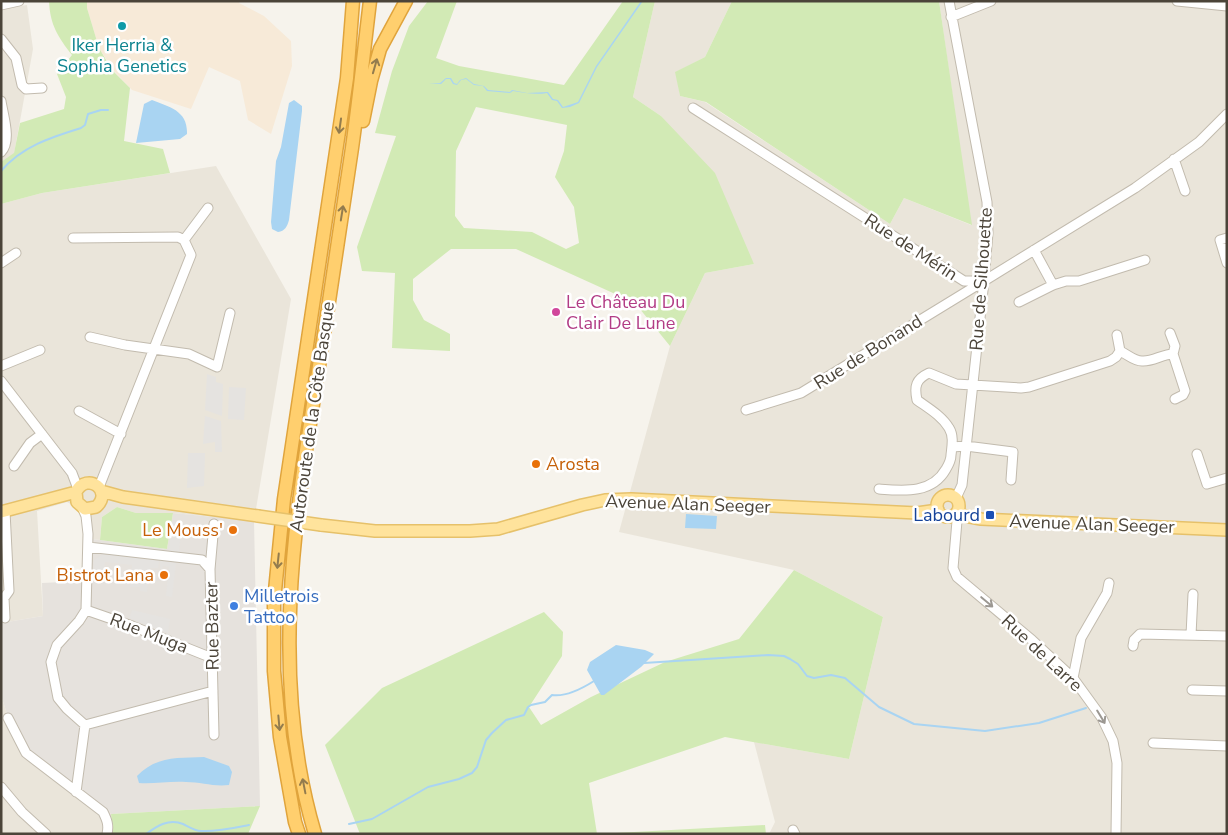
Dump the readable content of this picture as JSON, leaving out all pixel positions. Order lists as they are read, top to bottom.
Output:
{
  "streets": {
    "highway": ["Autoroute de la Côte Basque"],
    "main road": ["Avenue Alan Seeger"],
    "street": [
      "Rue de Mérin",
      "Rue de Silhouette",
      "Rue de Bonand",
      "Rue Bazter",
      "Rue Muga",
      "Rue de Larre"
    ]
  },
  "crossings": [
    ["Rue de Mérin", "Rue de Silhouette"],
    ["Rue de Mérin", "Rue de Bonand"],
    ["Rue de Silhouette", "Rue de Bonand"],
    ["Rue de Silhouette", "Avenue Alan Seeger"],
    ["Rue de Silhouette", "Rue de Larre"],
    ["Avenue Alan Seeger", "Rue de Larre"],
    ["Rue Bazter", "Rue Muga"]
  ],
  "one_way": ["Rue de Larre"],
  "places": {
    "other": [
      "Iker Herria & Sophia Genetics",
      "Le Château Du Clair De Lune",
      "Arosta",
      "Le Mouss'",
      "Bistrot Lana",
      "Milletrois Tattoo"
    ],
    "transit": ["Labourd"]
  }
}
